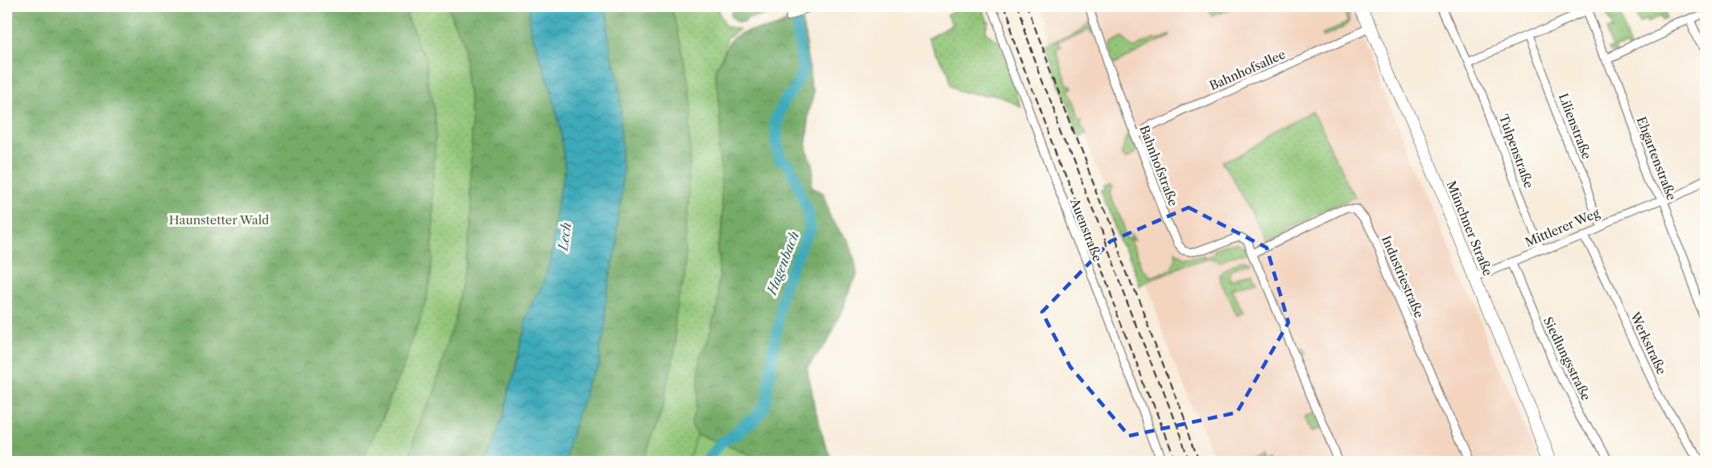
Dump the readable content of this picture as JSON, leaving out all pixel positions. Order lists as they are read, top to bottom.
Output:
{
  "streets": {
    "main road": ["Münchner Straße"],
    "street": [
      "Bahnhofsallee",
      "Lilienstraße",
      "Tulpenstraße",
      "Ehgartenstraße",
      "Bahnhofstraße",
      "Mittlerer Weg",
      "Auenstraße",
      "Industriestraße",
      "Werkstraße",
      "Siedlungsstraße"
    ]
  },
  "crossings": [
    ["Bahnhofsallee", "Bahnhofstraße"],
    ["Bahnhofsallee", "Münchner Straße"],
    ["Lilienstraße", "Mittlerer Weg"],
    ["Tulpenstraße", "Mittlerer Weg"],
    ["Ehgartenstraße", "Mittlerer Weg"],
    ["Bahnhofstraße", "Industriestraße"],
    ["Mittlerer Weg", "Münchner Straße"],
    ["Mittlerer Weg", "Werkstraße"],
    ["Mittlerer Weg", "Siedlungsstraße"]
  ],
  "water": ["Lech", "Hagenbach"],
  "parks": ["Haunstetter Wald"]
}
